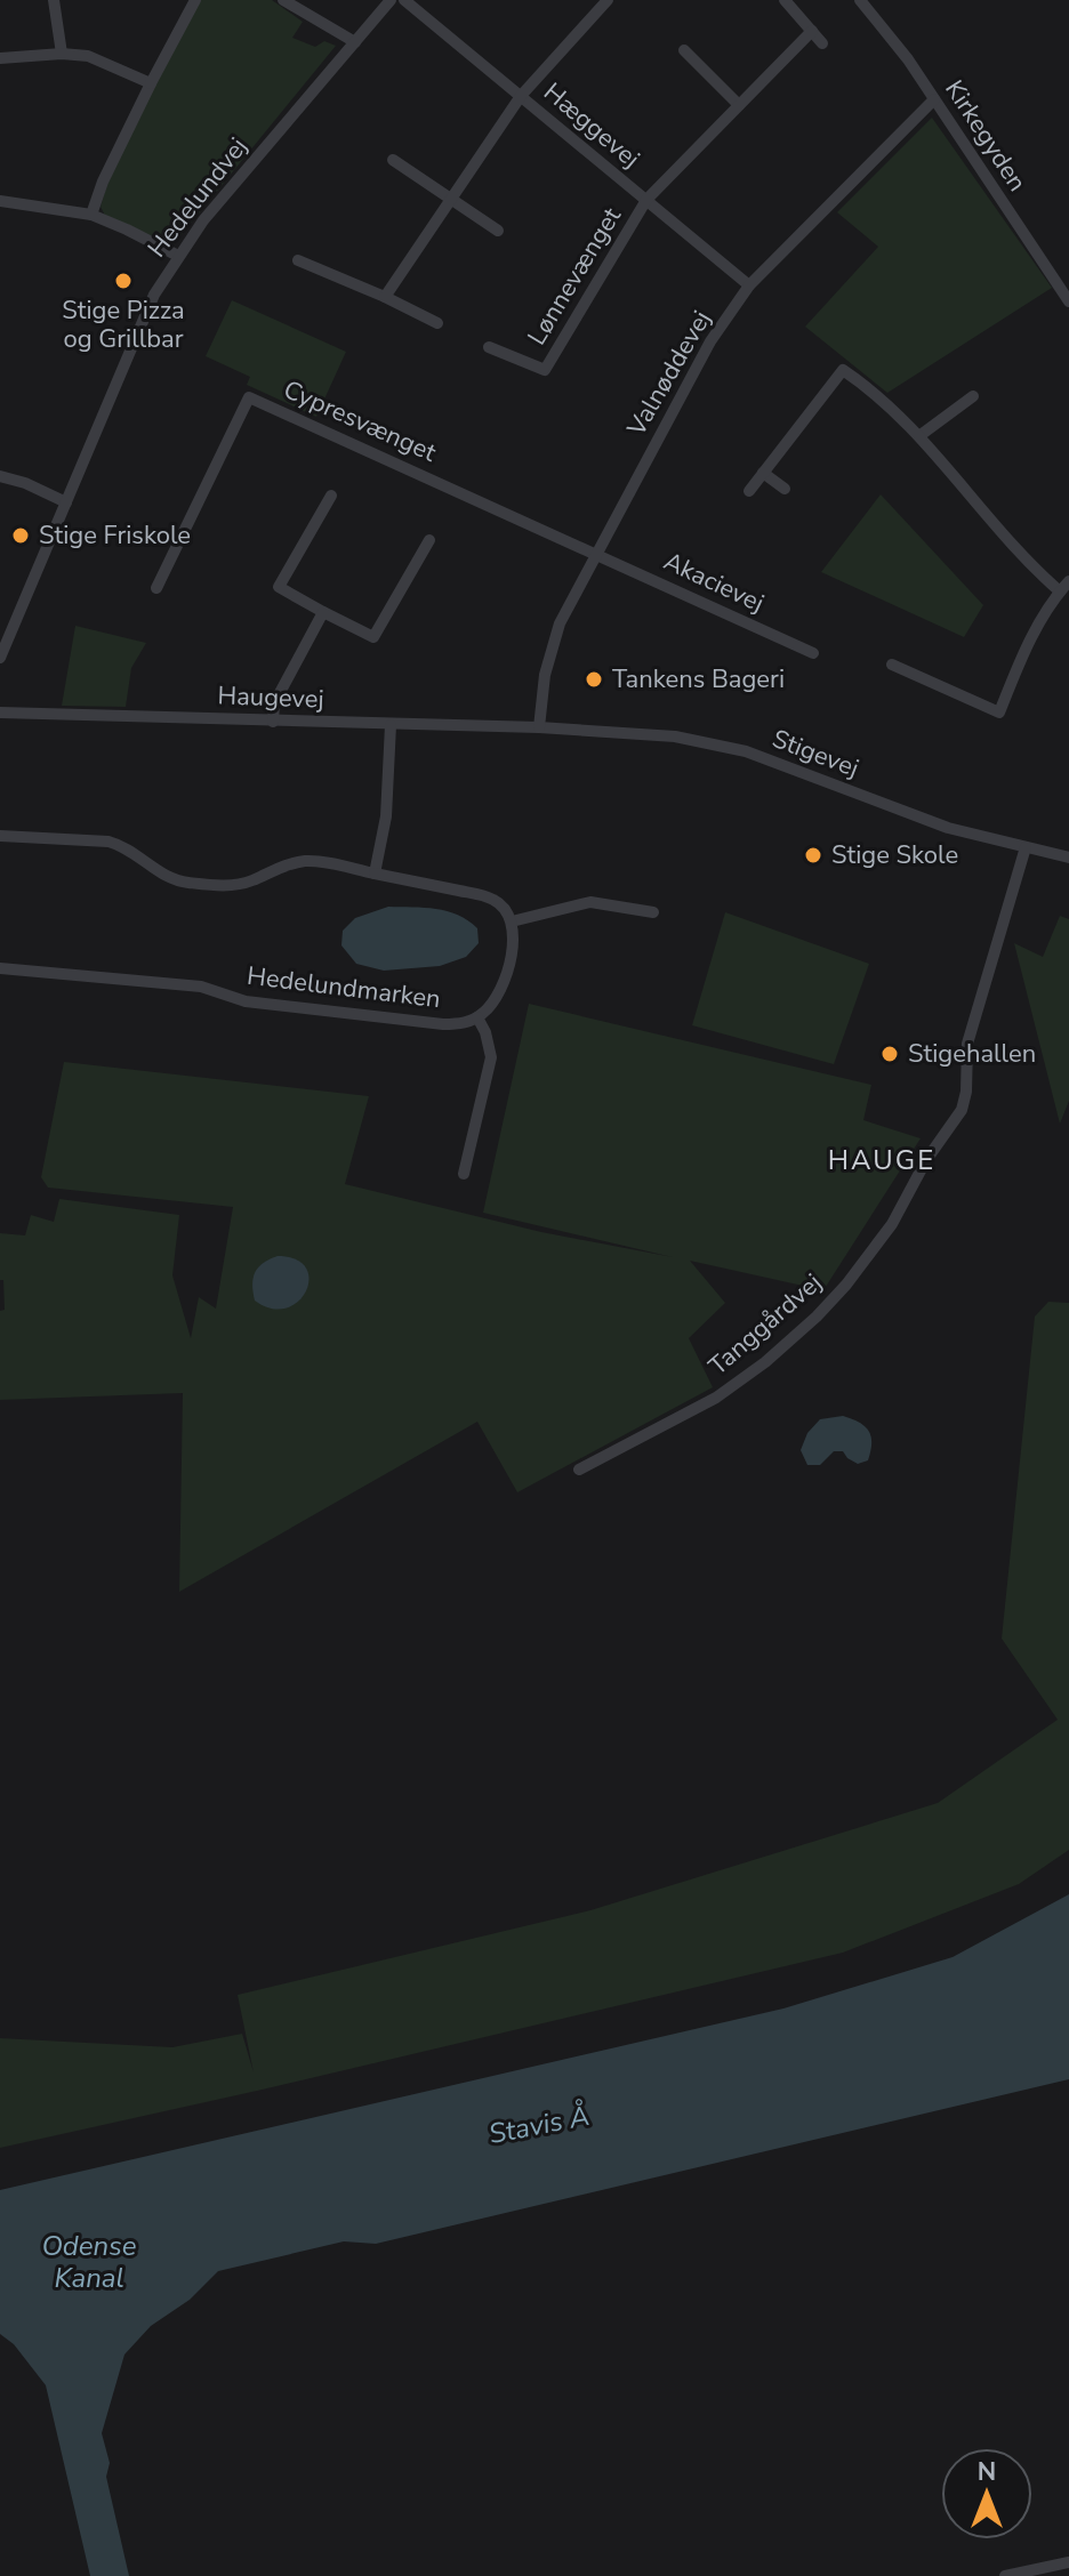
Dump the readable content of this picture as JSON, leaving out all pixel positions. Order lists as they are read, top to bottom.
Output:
{
  "streets": {
    "street": [
      "Hæggevej",
      "Kirkegyden",
      "Hedelundvej",
      "Lønnevænget",
      "Valnøddevej",
      "Cypresvænget",
      "Akacievej",
      "Haugevej",
      "Stigevej",
      "Hedelundmarken",
      "Tanggårdvej"
    ]
  },
  "crossings": [
    ["Hæggevej", "Lønnevænget"],
    ["Hæggevej", "Valnøddevej"],
    ["Kirkegyden", "Valnøddevej"],
    ["Valnøddevej", "Cypresvænget"],
    ["Valnøddevej", "Akacievej"],
    ["Valnøddevej", "Haugevej"],
    ["Valnøddevej", "Stigevej"],
    ["Cypresvænget", "Akacievej"],
    ["Haugevej", "Stigevej"],
    ["Stigevej", "Tanggårdvej"]
  ],
  "districts": ["HAUGE"],
  "water": ["Stavis Å", "Odense Kanal"],
  "places": [
    "Stige Pizza og Grillbar",
    "Stige Friskole",
    "Tankens Bageri",
    "Stige Skole",
    "Stigehallen"
  ],
  "north": "top"
}
